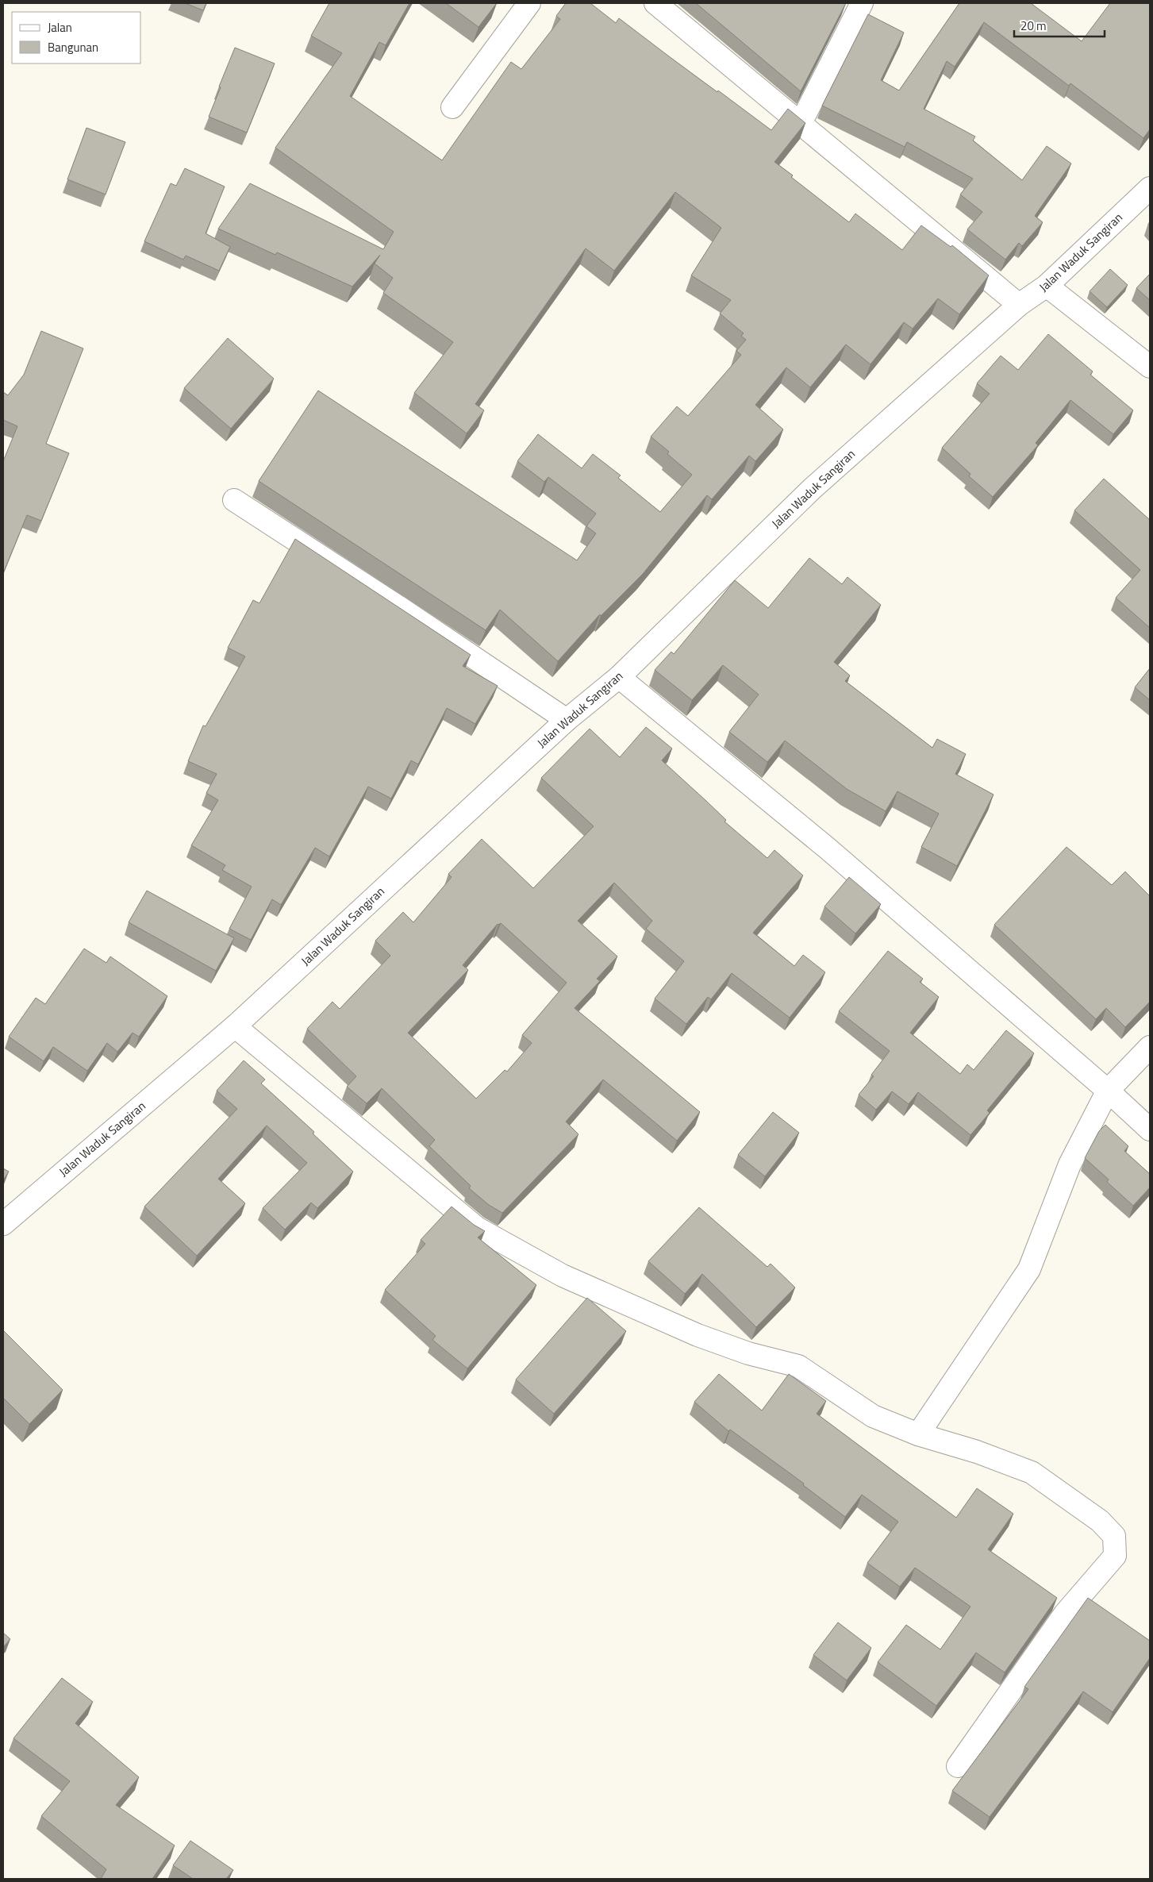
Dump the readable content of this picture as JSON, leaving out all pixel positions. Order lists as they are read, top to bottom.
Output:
{
  "streets": {
    "street": ["Jalan Waduk Sangiran"]
  },
  "legend": ["Jalan", "Bangunan"],
  "scale_bar": "20 m"
}
